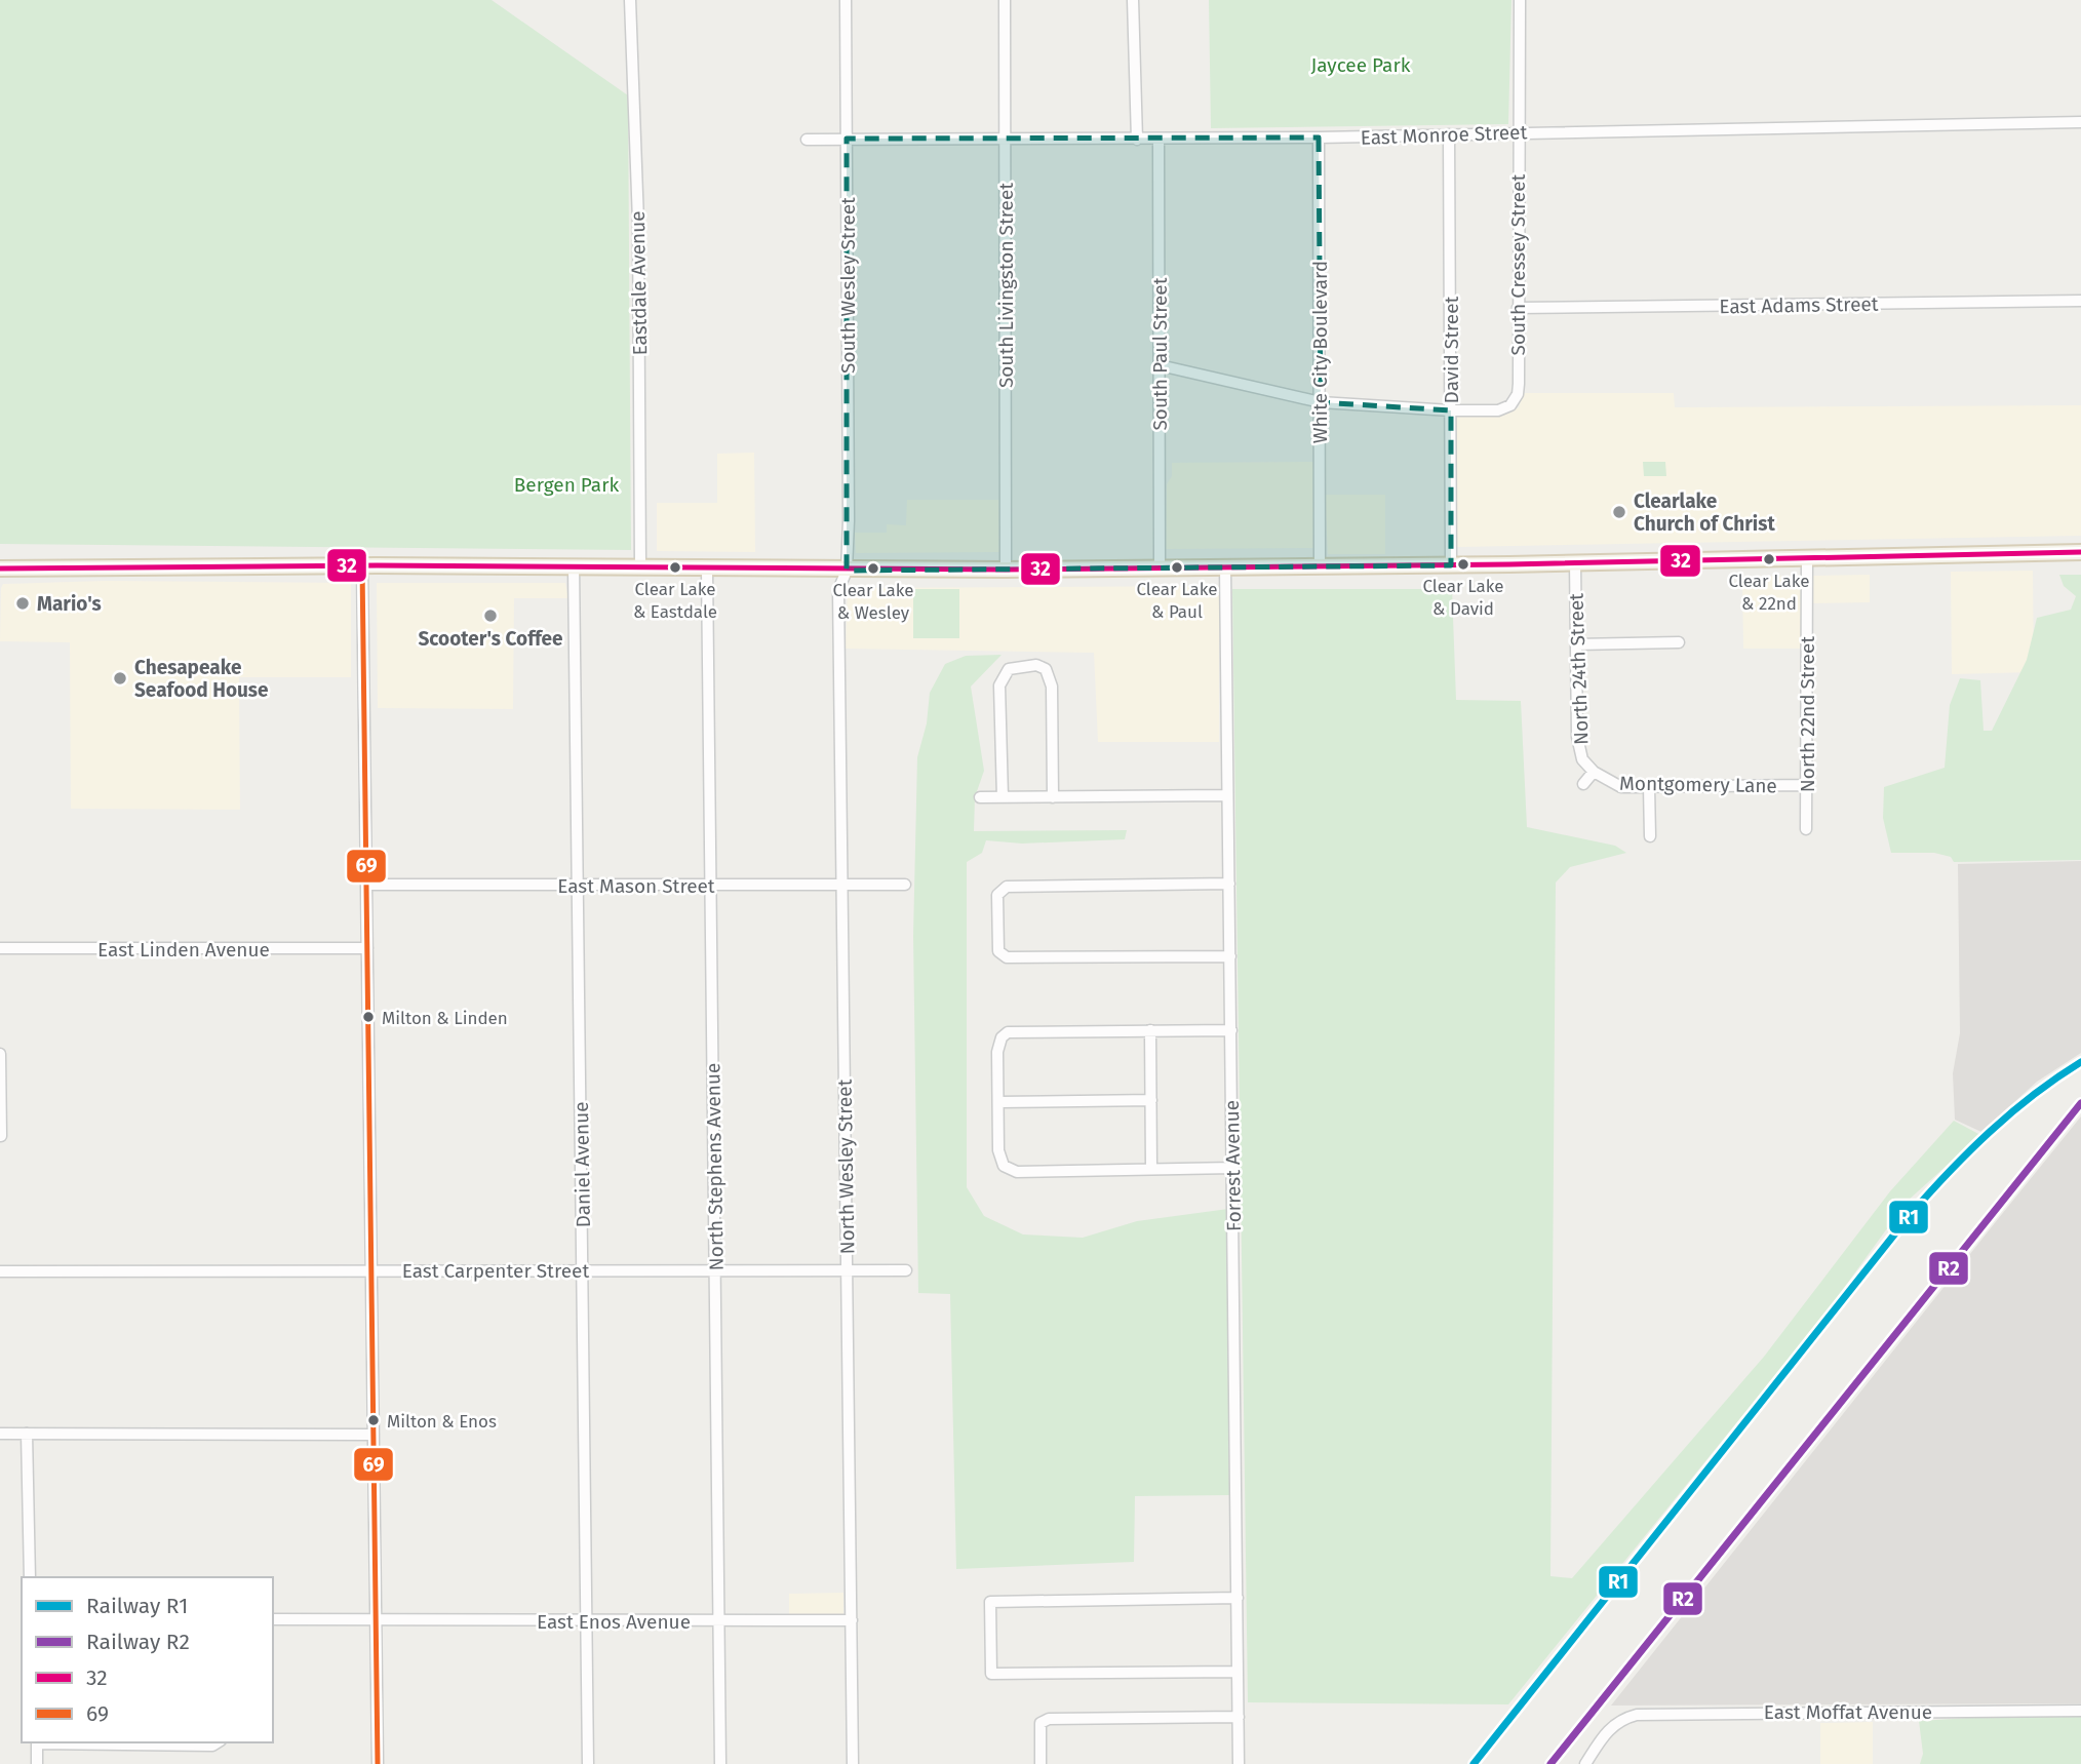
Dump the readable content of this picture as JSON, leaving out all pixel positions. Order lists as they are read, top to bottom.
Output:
{
  "streets": {
    "street": [
      "East Monroe Street",
      "South Cressey Street",
      "Eastdale Avenue",
      "South Wesley Street",
      "South Livingston Street",
      "East Adams Street",
      "David Street",
      "White City Boulevard",
      "South Paul Street",
      "North 24th Street",
      "North 22nd Street",
      "Montgomery Lane",
      "East Mason Street",
      "East Linden Avenue",
      "Daniel Avenue",
      "Forrest Avenue",
      "North Stephens Avenue",
      "North Wesley Street",
      "East Carpenter Street",
      "East Enos Avenue",
      "East Moffat Avenue"
    ]
  },
  "crossings": [
    ["East Monroe Street", "South Cressey Street"],
    ["East Monroe Street", "South Wesley Street"],
    ["East Monroe Street", "South Livingston Street"],
    ["East Monroe Street", "David Street"],
    ["East Monroe Street", "White City Boulevard"],
    ["East Monroe Street", "South Paul Street"],
    ["South Cressey Street", "East Adams Street"],
    ["South Cressey Street", "David Street"],
    ["South Wesley Street", "North Wesley Street"],
    ["North 24th Street", "Montgomery Lane"],
    ["North 22nd Street", "Montgomery Lane"],
    ["East Mason Street", "Daniel Avenue"],
    ["East Mason Street", "North Stephens Avenue"],
    ["East Mason Street", "North Wesley Street"],
    ["Daniel Avenue", "East Carpenter Street"],
    ["Daniel Avenue", "East Enos Avenue"],
    ["North Stephens Avenue", "East Carpenter Street"],
    ["North Stephens Avenue", "East Enos Avenue"],
    ["North Wesley Street", "East Carpenter Street"],
    ["North Wesley Street", "East Enos Avenue"]
  ],
  "parks": ["Jaycee Park", "Bergen Park"],
  "places": [
    "Clearlake Church of Christ",
    "Clear Lake & 22nd",
    "Clear Lake & David",
    "Clear Lake & Eastdale",
    "Clear Lake & Paul",
    "Clear Lake & Wesley",
    "Mario's",
    "Scooter's Coffee",
    "Chesapeake Seafood House",
    "Milton & Linden",
    "Milton & Enos"
  ],
  "lines": [
    "transit line 32",
    "transit line 69",
    "rail line R1",
    "rail line R2"
  ],
  "legend": [
    "Railway R1",
    "Railway R2",
    "32",
    "69"
  ]
}
